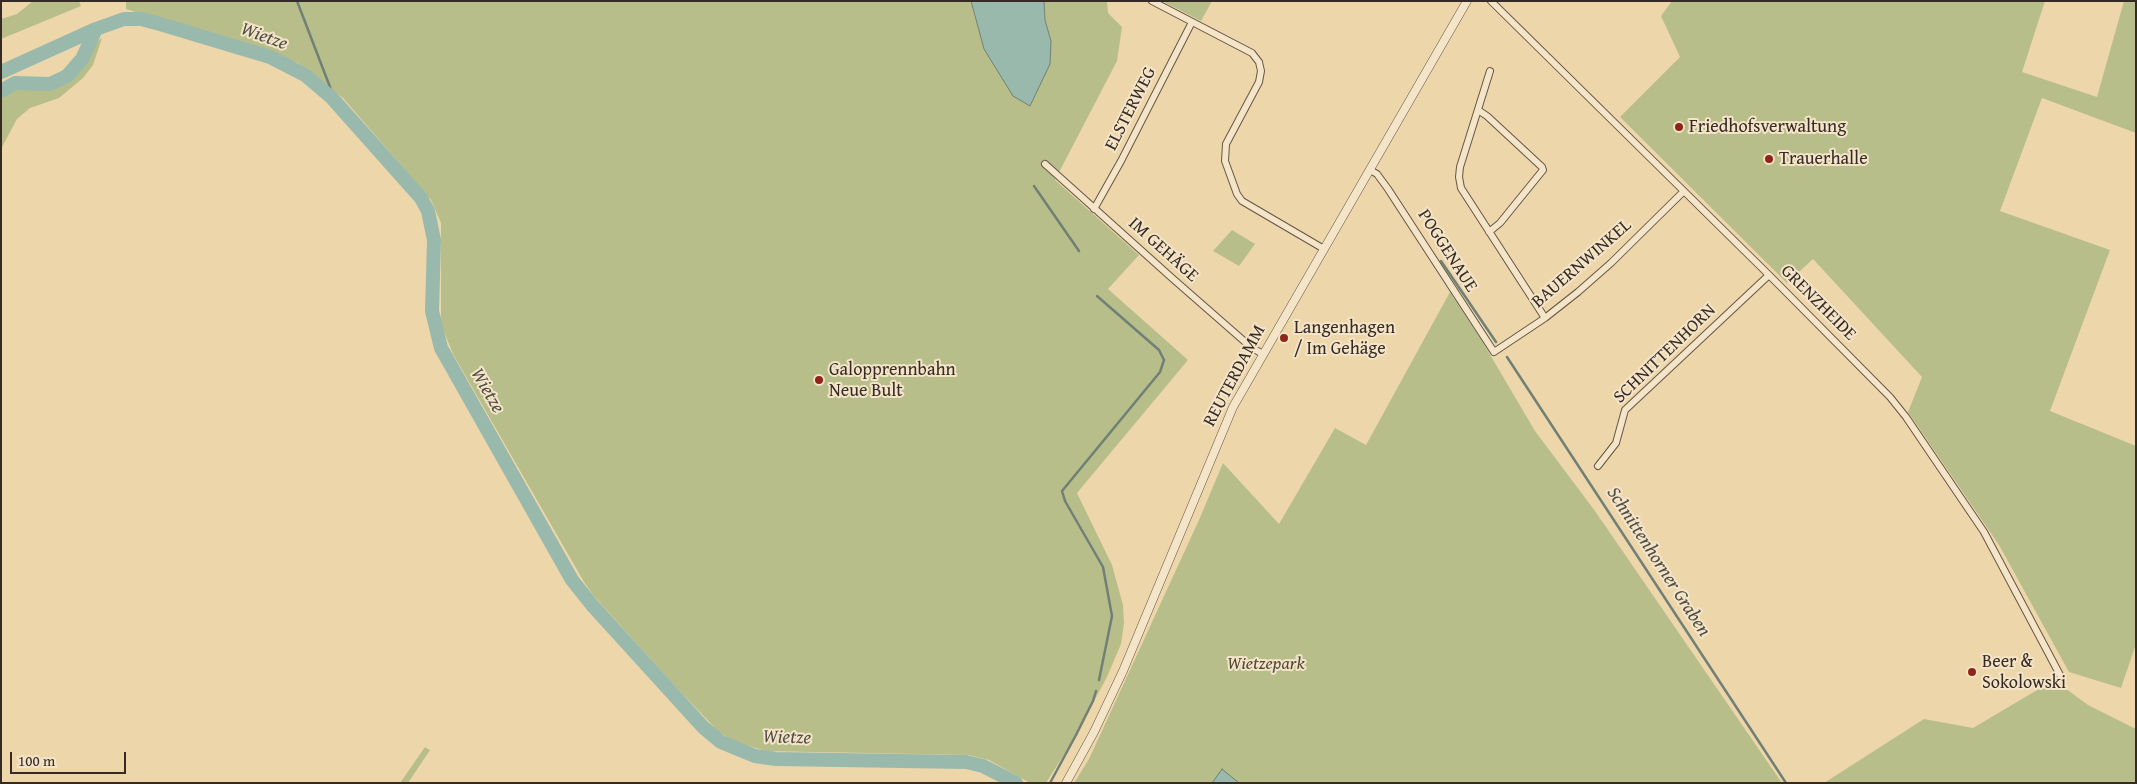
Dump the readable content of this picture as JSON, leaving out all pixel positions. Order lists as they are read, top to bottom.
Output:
{
  "streets": {
    "street": [
      "ELSTERWEG",
      "IM GEHÄGE",
      "POGGENAUE",
      "BAUERNWINKEL",
      "GRENZHEIDE",
      "SCHNITTENHORN",
      "REUTERDAMM"
    ]
  },
  "crossings": [
    ["ELSTERWEG", "IM GEHÄGE"],
    ["IM GEHÄGE", "REUTERDAMM"],
    ["POGGENAUE", "BAUERNWINKEL"],
    ["POGGENAUE", "REUTERDAMM"],
    ["BAUERNWINKEL", "GRENZHEIDE"],
    ["GRENZHEIDE", "SCHNITTENHORN"]
  ],
  "water": ["Wietze", "Schnittenhorner Graben"],
  "parks": ["Wietzepark"],
  "places": [
    "Friedhofsverwaltung",
    "Trauerhalle",
    "Langenhagen / Im Gehäge",
    "Galopprennbahn Neue Bult",
    "Beer & Sokolowski"
  ],
  "scale_bar": "100 m"
}
